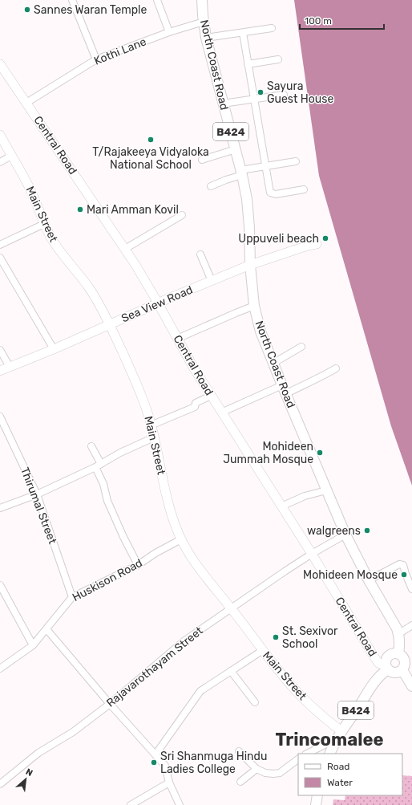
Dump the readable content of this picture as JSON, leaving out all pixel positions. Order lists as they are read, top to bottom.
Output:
{
  "streets": {
    "main road": [
      "North Coast Road",
      "B424",
      "Central Road",
      "Main Street",
      "Sea View Road"
    ],
    "street": [
      "Kothi Lane",
      "Thirumal Street",
      "Huskison Road",
      "Rajavarothayam Street"
    ]
  },
  "crossings": [
    ["Kothi Lane", "North Coast Road"],
    ["Kothi Lane", "Central Road"],
    ["North Coast Road", "B424"],
    ["North Coast Road", "Central Road"],
    ["North Coast Road", "Sea View Road"],
    ["North Coast Road", "Rajavarothayam Street"],
    ["B424", "Central Road"],
    ["B424", "Main Street"],
    ["Central Road", "Sea View Road"],
    ["Central Road", "Rajavarothayam Street"],
    ["Main Street", "Sea View Road"],
    ["Main Street", "Huskison Road"],
    ["Main Street", "Rajavarothayam Street"],
    ["Thirumal Street", "Huskison Road"]
  ],
  "districts": ["Trincomalee"],
  "places": [
    "Sannes Waran Temple",
    "Sayura Guest House",
    "T/Rajakeeya Vidyaloka National School",
    "Mari Amman Kovil",
    "Uppuveli beach",
    "Mohideen Jummah Mosque",
    "walgreens",
    "Mohideen Mosque",
    "St. Sexivor School",
    "Sri Shanmuga Hindu Ladies College"
  ],
  "legend": ["Road", "Water"],
  "scale_bar": "100 m",
  "north": "top right"
}
